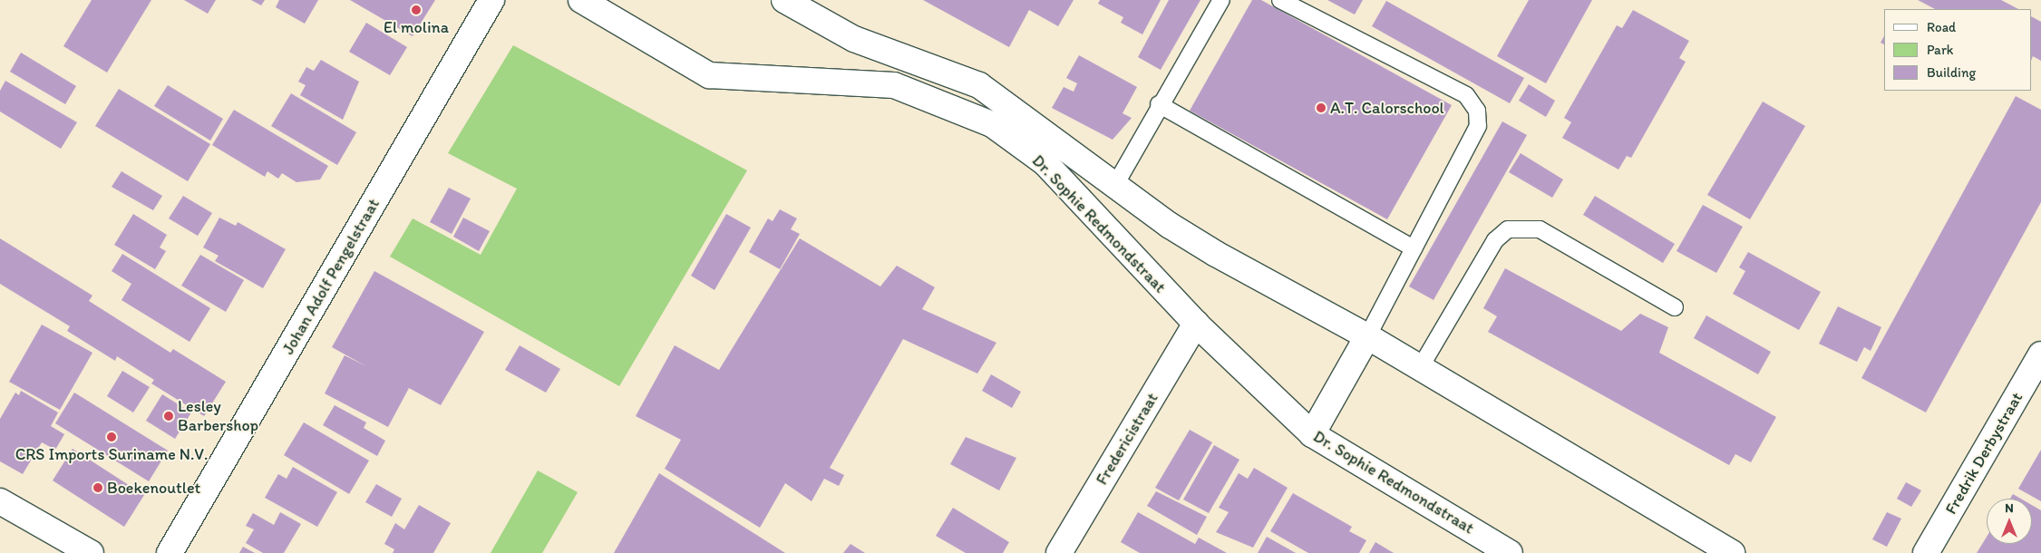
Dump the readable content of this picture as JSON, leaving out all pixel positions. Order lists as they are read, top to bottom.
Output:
{
  "streets": {
    "street": [
      "Dr. Sophie Redmondstraat",
      "Johan Adolf Pengelstraat",
      "Fredericistraat",
      "Fredrik Derbystraat"
    ]
  },
  "crossings": [
    ["Dr. Sophie Redmondstraat", "Fredericistraat"]
  ],
  "places": [
    "El molina",
    "A.T. Calorschool",
    "Lesley Barbershop",
    "CRS Imports Suriname N.V.",
    "Boekenoutlet"
  ],
  "legend": ["Road", "Park", "Building"],
  "north": "top"
}
